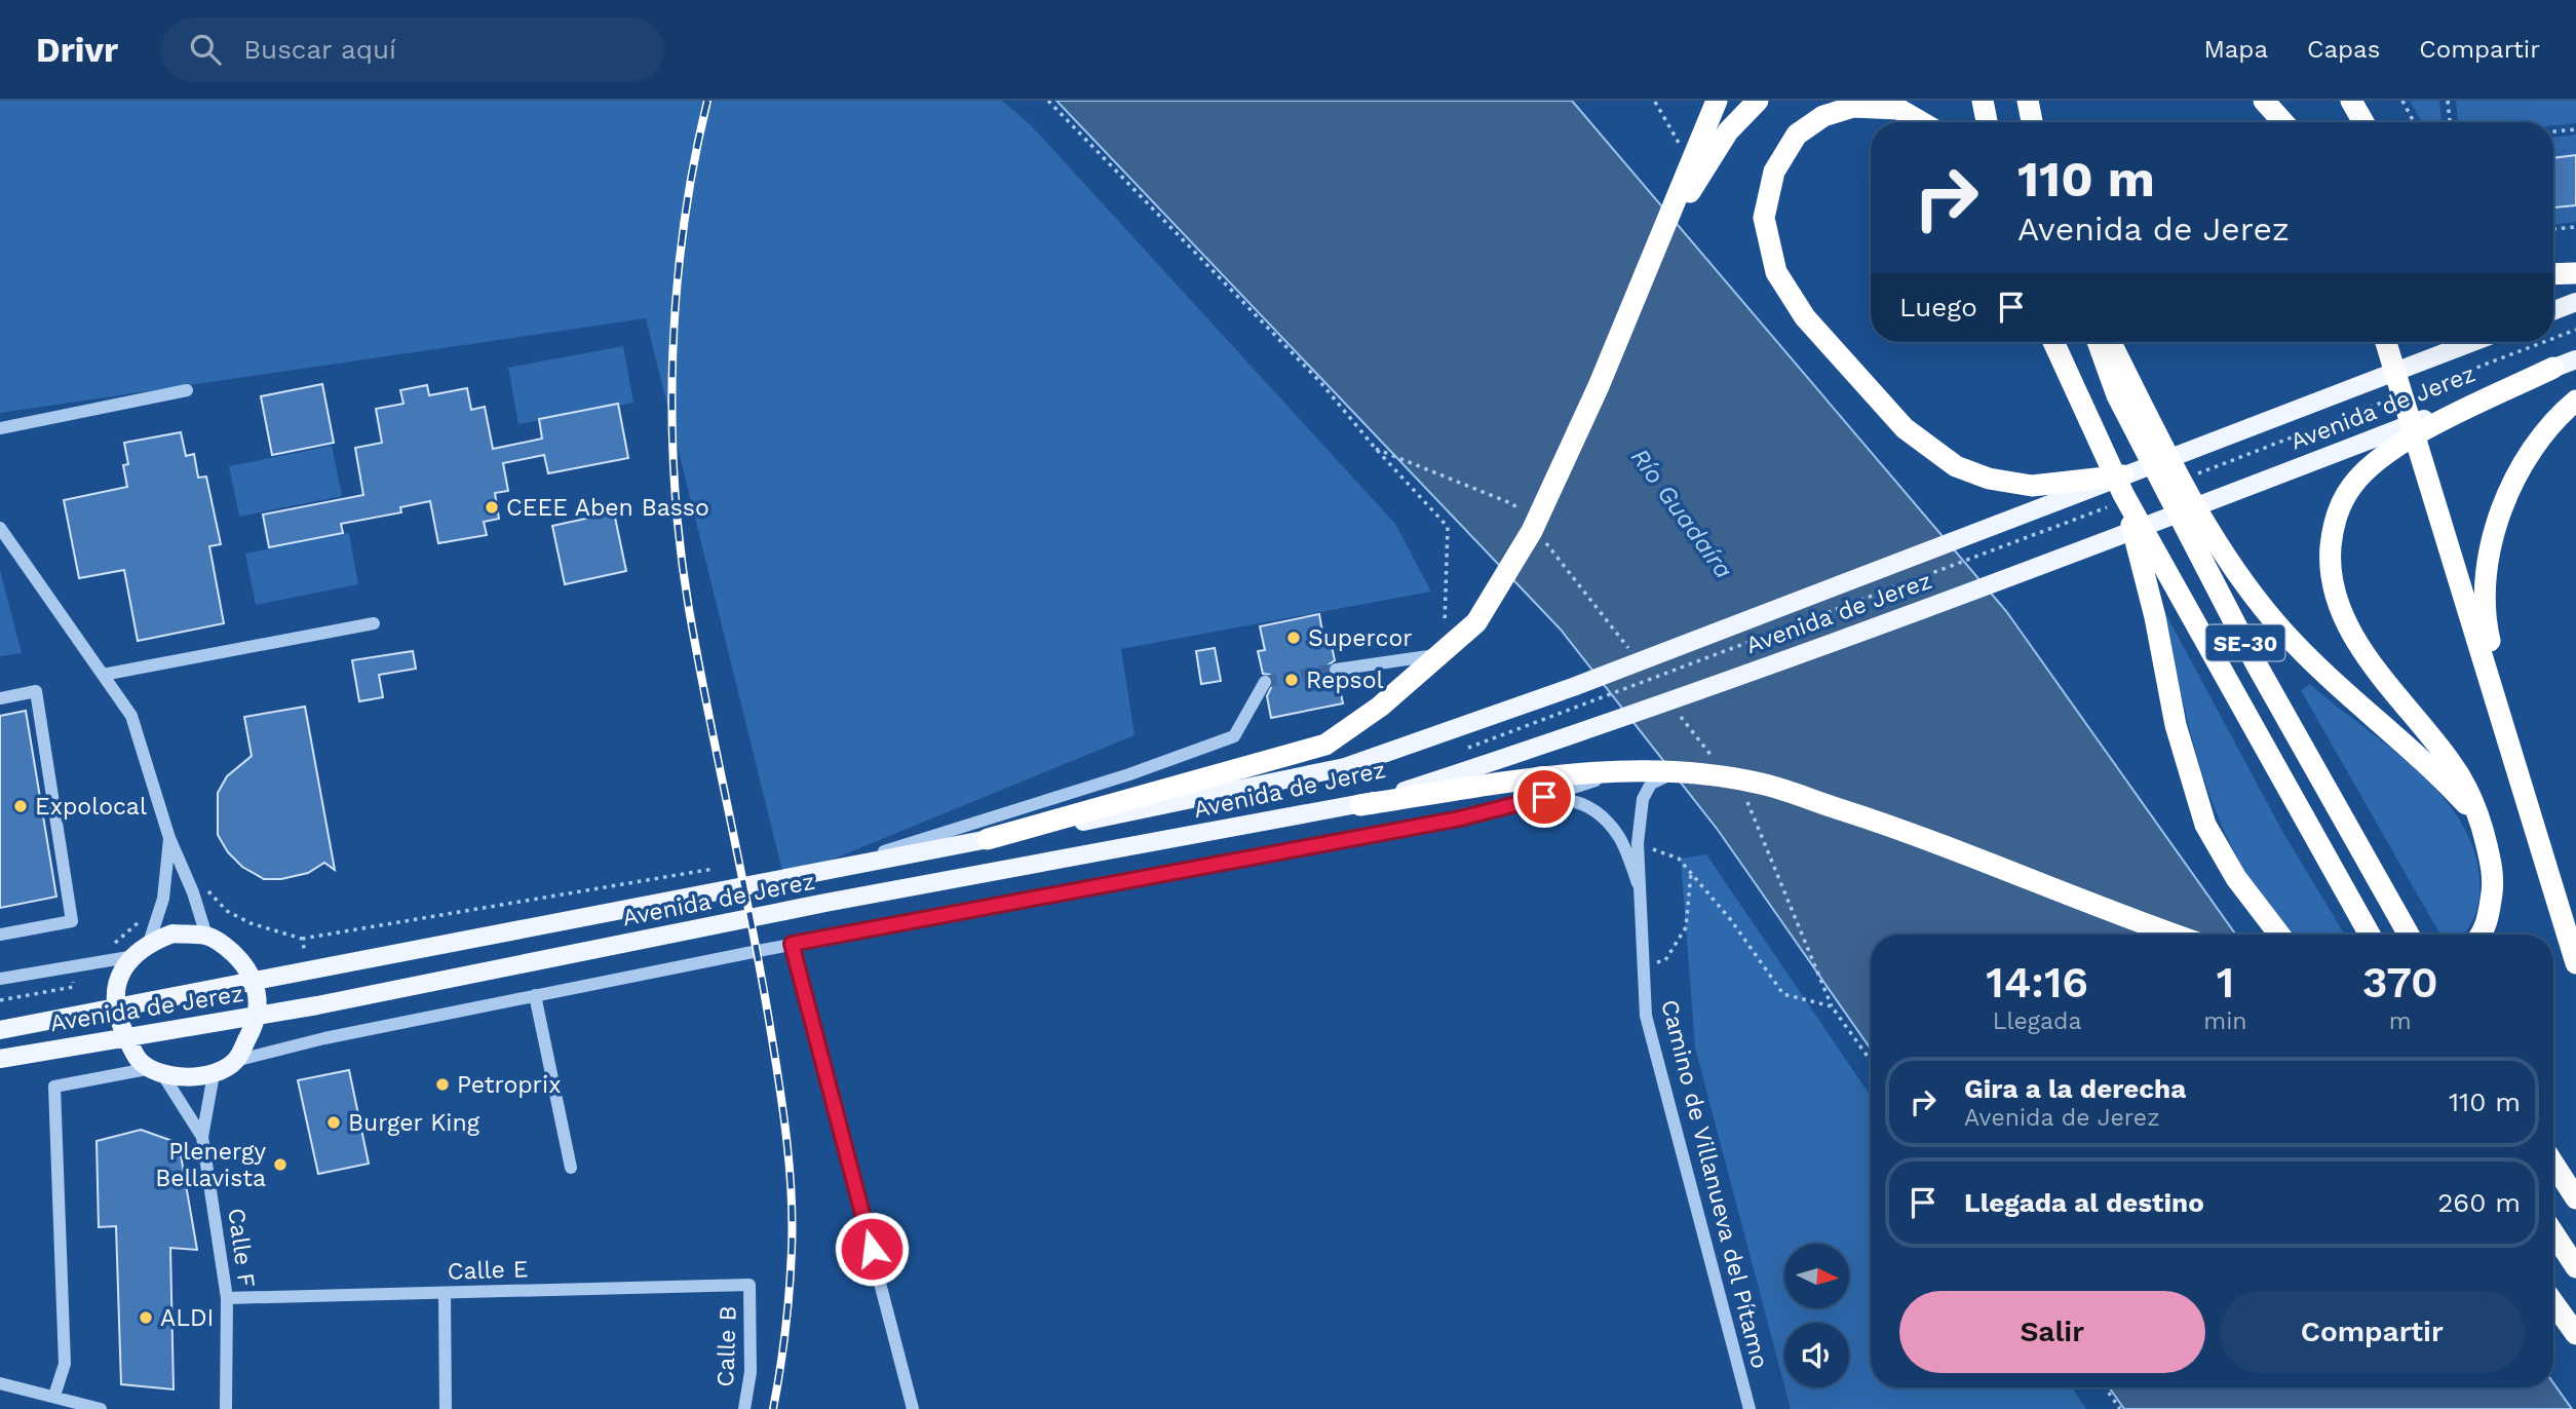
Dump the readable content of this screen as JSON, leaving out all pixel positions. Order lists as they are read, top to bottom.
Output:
{
  "streets": {
    "highway": ["SE-30"],
    "main road": ["Avenida de Jerez"],
    "street": [
      "Camino de Villanueva del Pítamo",
      "Calle F",
      "Calle E",
      "Calle B"
    ]
  },
  "crossings": [
    ["Avenida de Jerez", "SE-30"],
    ["Calle F", "Calle E"],
    ["Calle E", "Calle B"]
  ],
  "water": ["Río Guadaíra"],
  "places": [
    "CEEE Aben Basso",
    "Supercor",
    "Repsol",
    "Expolocal",
    "Petroprix",
    "Burger King",
    "Plenergy Bellavista",
    "ALDI"
  ],
  "north": "right",
  "page": {
    "header": "Drivr",
    "search": "Buscar aquí",
    "nav": ["Mapa", "Capas", "Compartir"],
    "turn": ["110 m", "Avenida de Jerez"],
    "then": "Luego",
    "eta": [
      "14:16",
      "Llegada",
      "1",
      "min",
      "370",
      "m"
    ],
    "list": [
      {
        "name": "Gira a la derecha",
        "note": "Avenida de Jerez",
        "value": "110 m"
      },
      {
        "name": "Llegada al destino",
        "value": "260 m"
      }
    ],
    "buttons": ["Salir", "Compartir"]
  }
}
